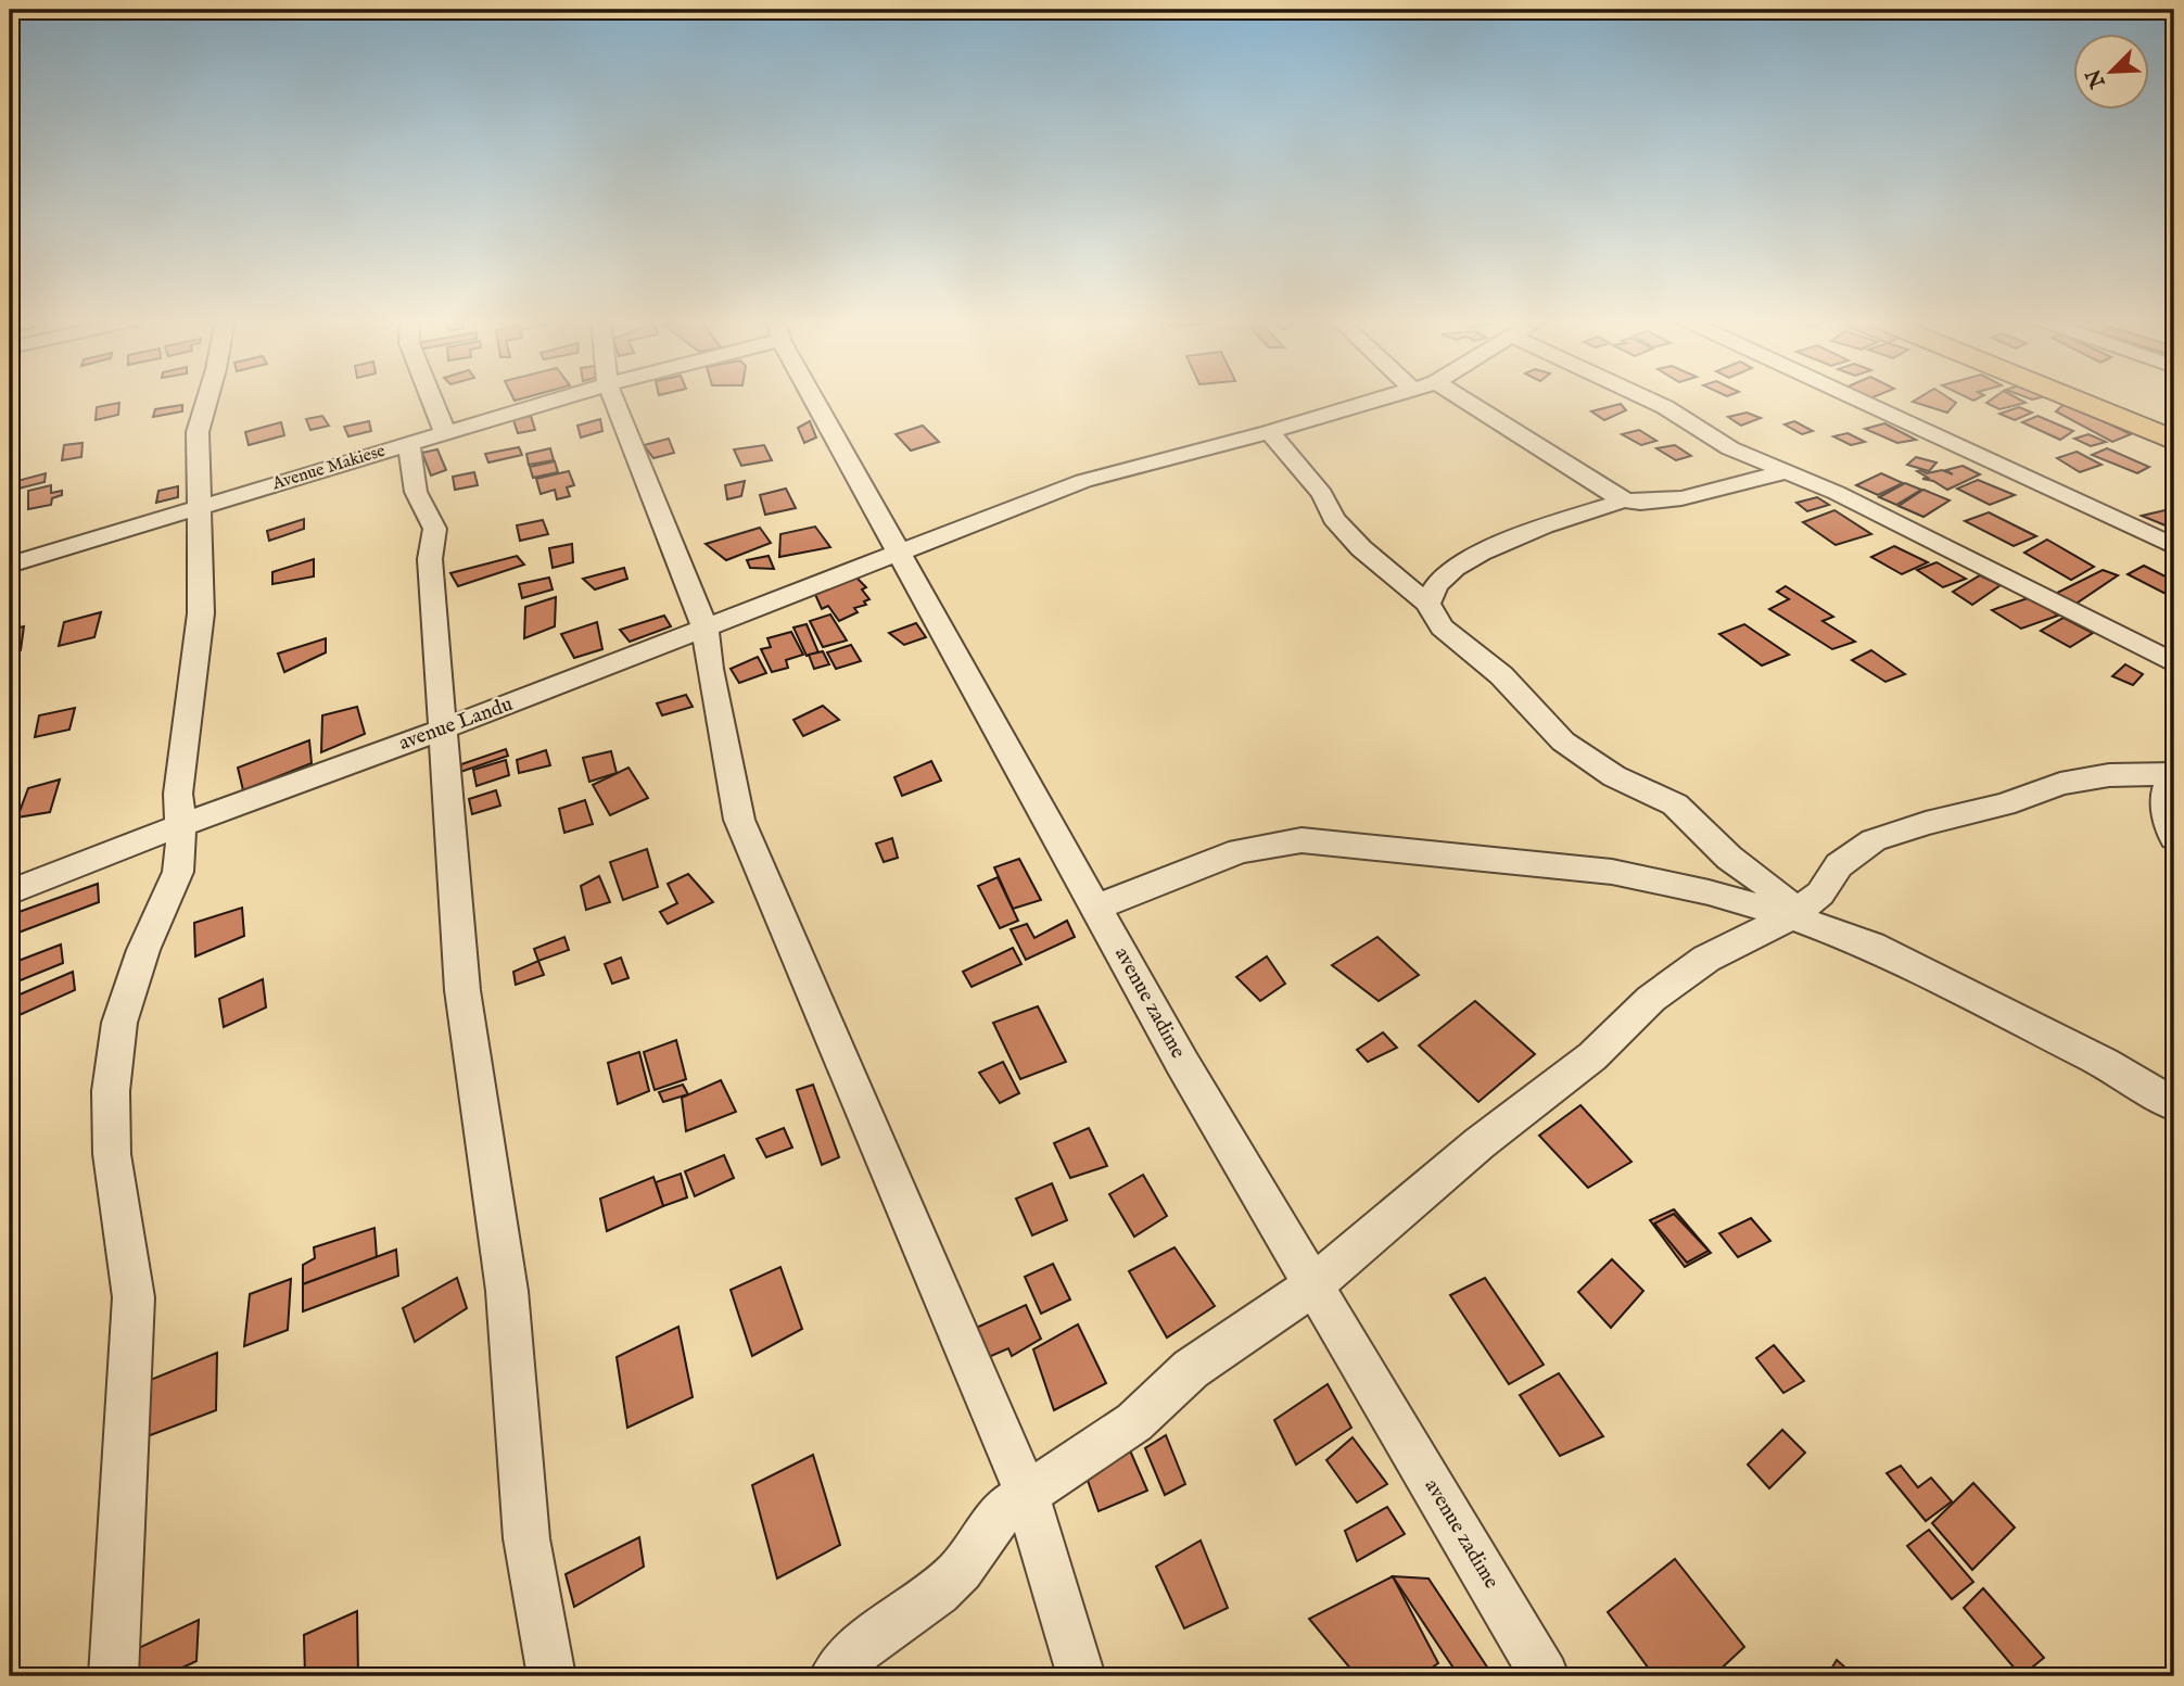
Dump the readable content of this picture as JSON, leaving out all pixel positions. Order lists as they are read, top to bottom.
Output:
{
  "streets": {
    "street": ["Avenue Makiese", "avenue Landu", "avenue zadime"]
  },
  "crossings": [
    ["avenue Landu", "avenue zadime"]
  ],
  "north": "bottom left"
}
